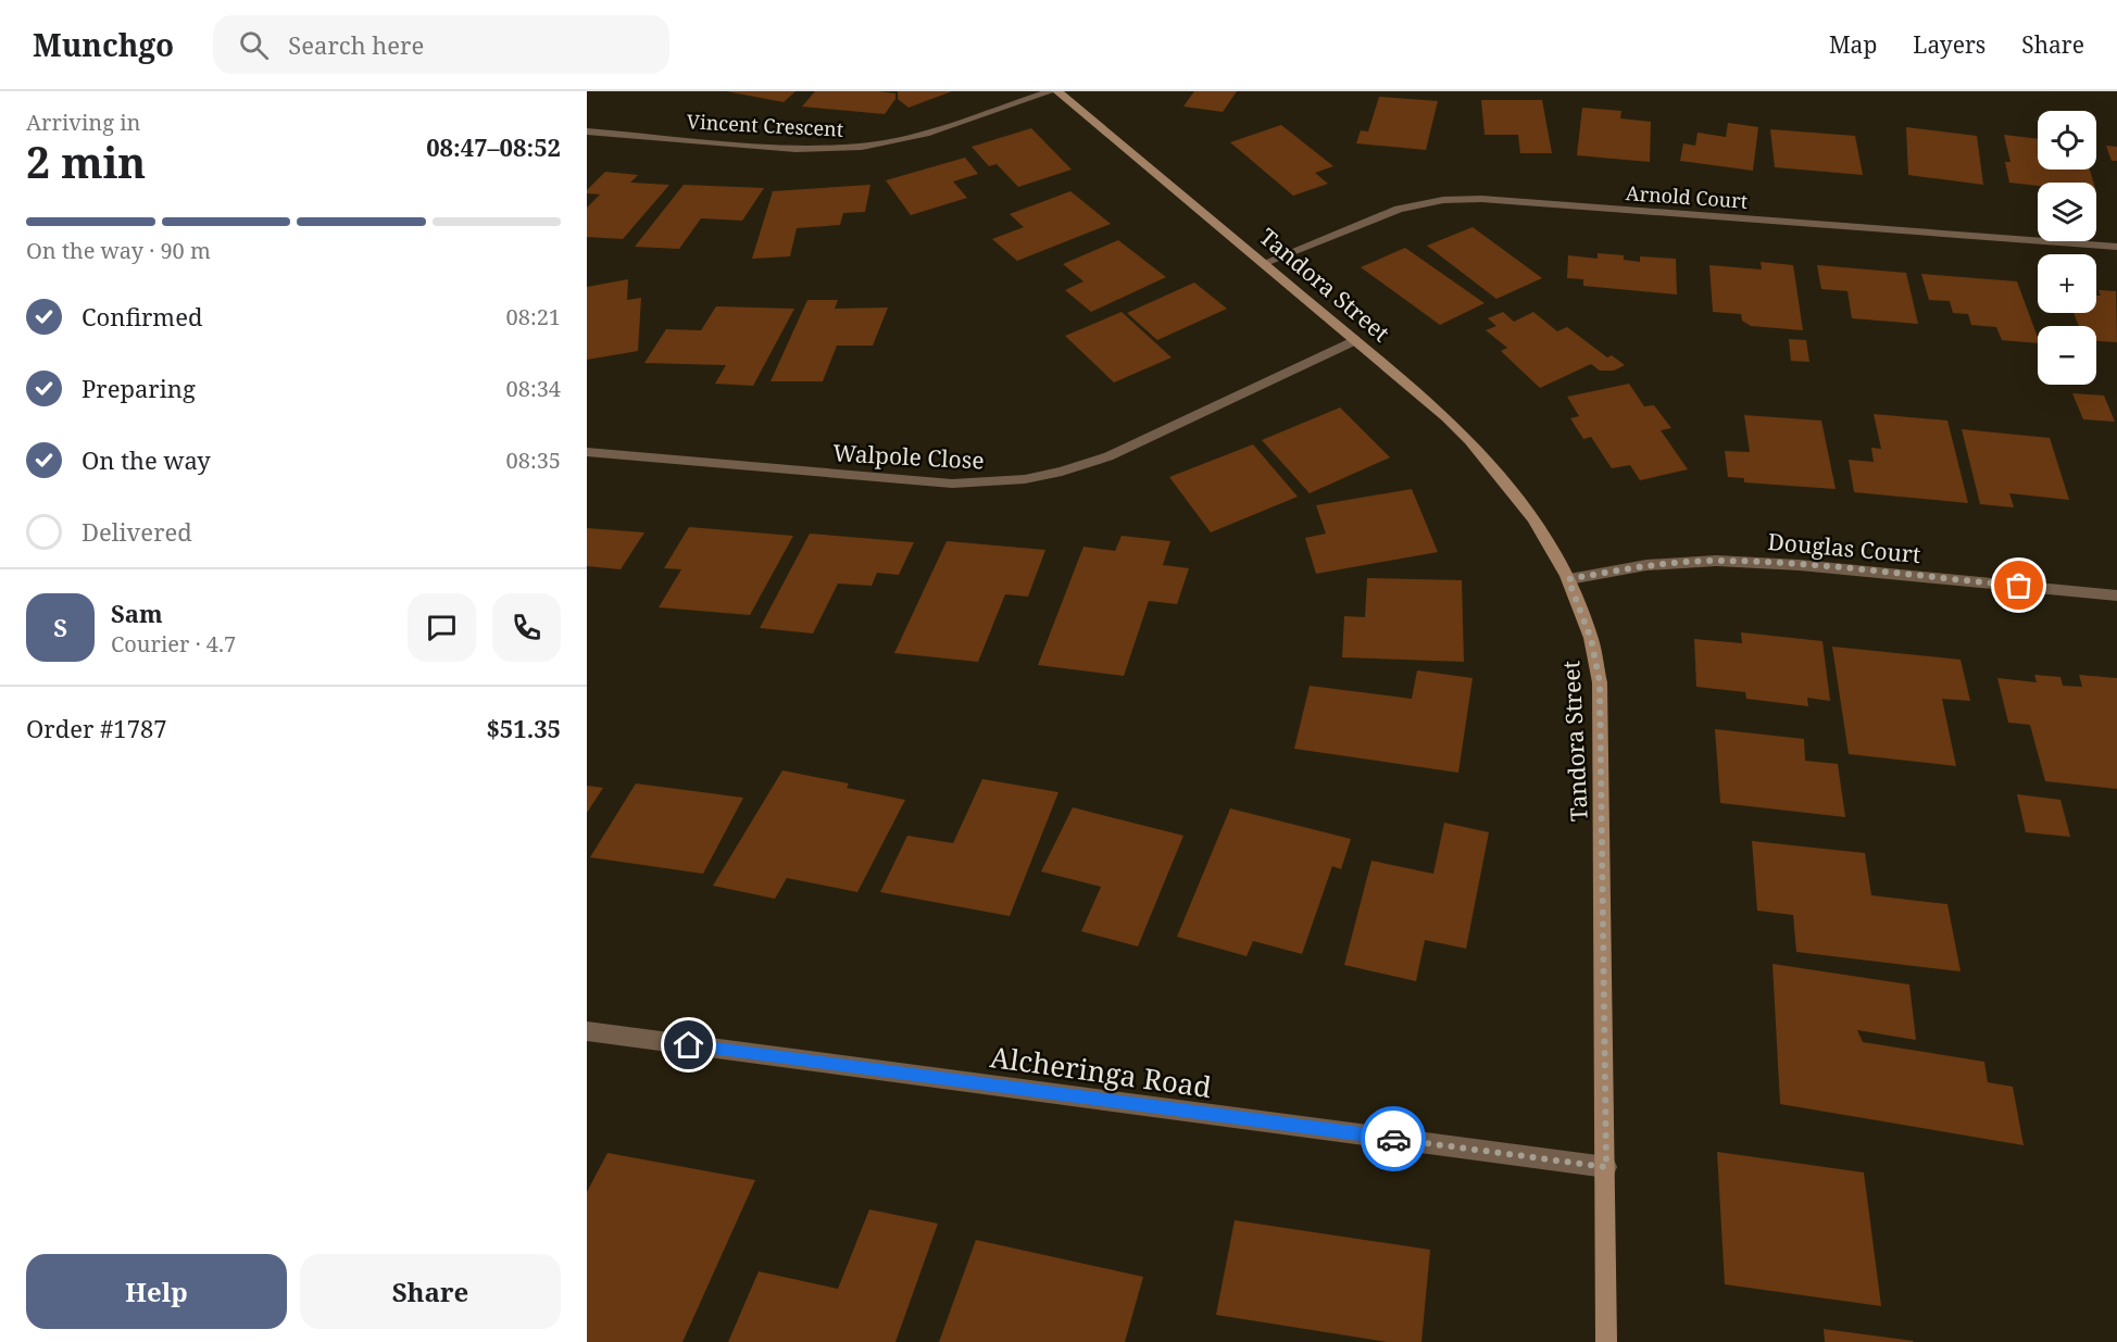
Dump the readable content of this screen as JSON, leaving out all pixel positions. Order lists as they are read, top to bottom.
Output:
{
  "streets": {
    "street": [
      "Vincent Crescent",
      "Arnold Court",
      "Tandora Street",
      "Walpole Close",
      "Douglas Court",
      "Alcheringa Road"
    ]
  },
  "crossings": [
    ["Arnold Court", "Tandora Street"],
    ["Tandora Street", "Walpole Close"],
    ["Tandora Street", "Douglas Court"],
    ["Tandora Street", "Alcheringa Road"]
  ],
  "page": {
    "header": "Munchgo",
    "search": "Search here",
    "nav": ["Map", "Layers", "Share"],
    "heading": ["2 min", "Arriving in", "08:47–08:52"],
    "panel": [
      "Sam",
      "Courier · 4.7",
      "Order #1787",
      "$51.35"
    ],
    "map_buttons": ["+", "−"],
    "bar": "On the way · 90 m",
    "list": [
      ["Confirmed", "08:21"],
      ["Preparing", "08:34"],
      ["On the way", "08:35"],
      "Delivered"
    ],
    "round": "S",
    "buttons": ["Help", "Share"]
  }
}
